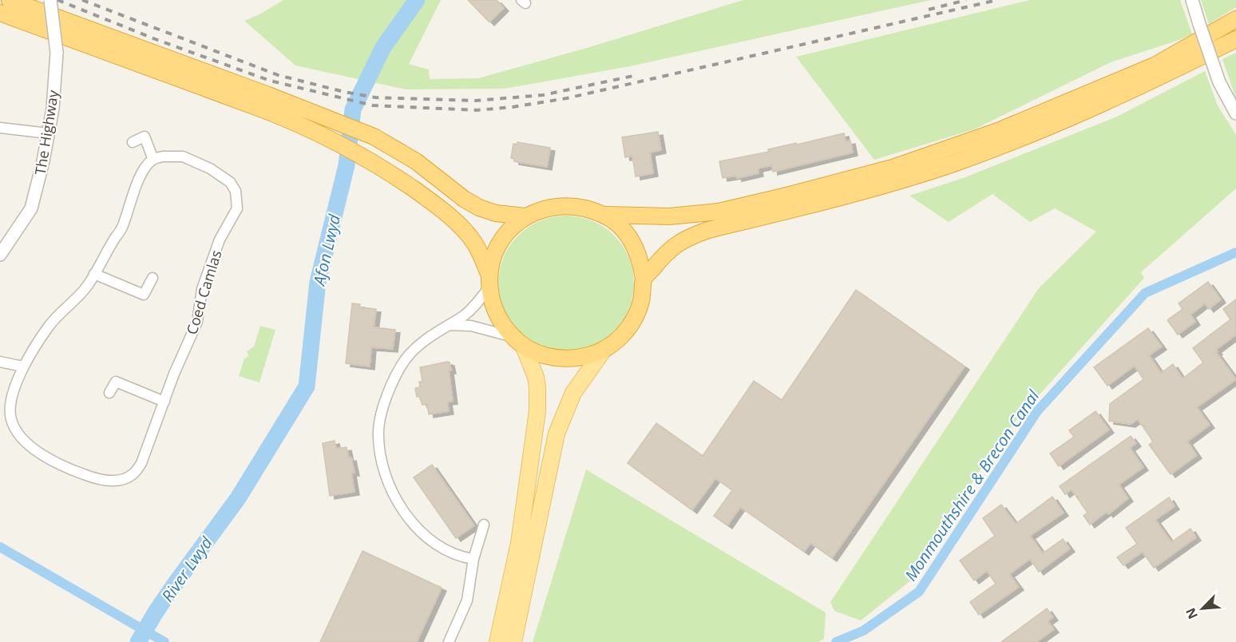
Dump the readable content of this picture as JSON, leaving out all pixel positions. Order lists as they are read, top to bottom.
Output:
{
  "streets": {
    "street": ["The Highway", "Coed Camlas"]
  },
  "water": ["Afon Lwyd", "Monmouthshire & Brecon Canal", "River Lwyd"],
  "north": "bottom left"
}
